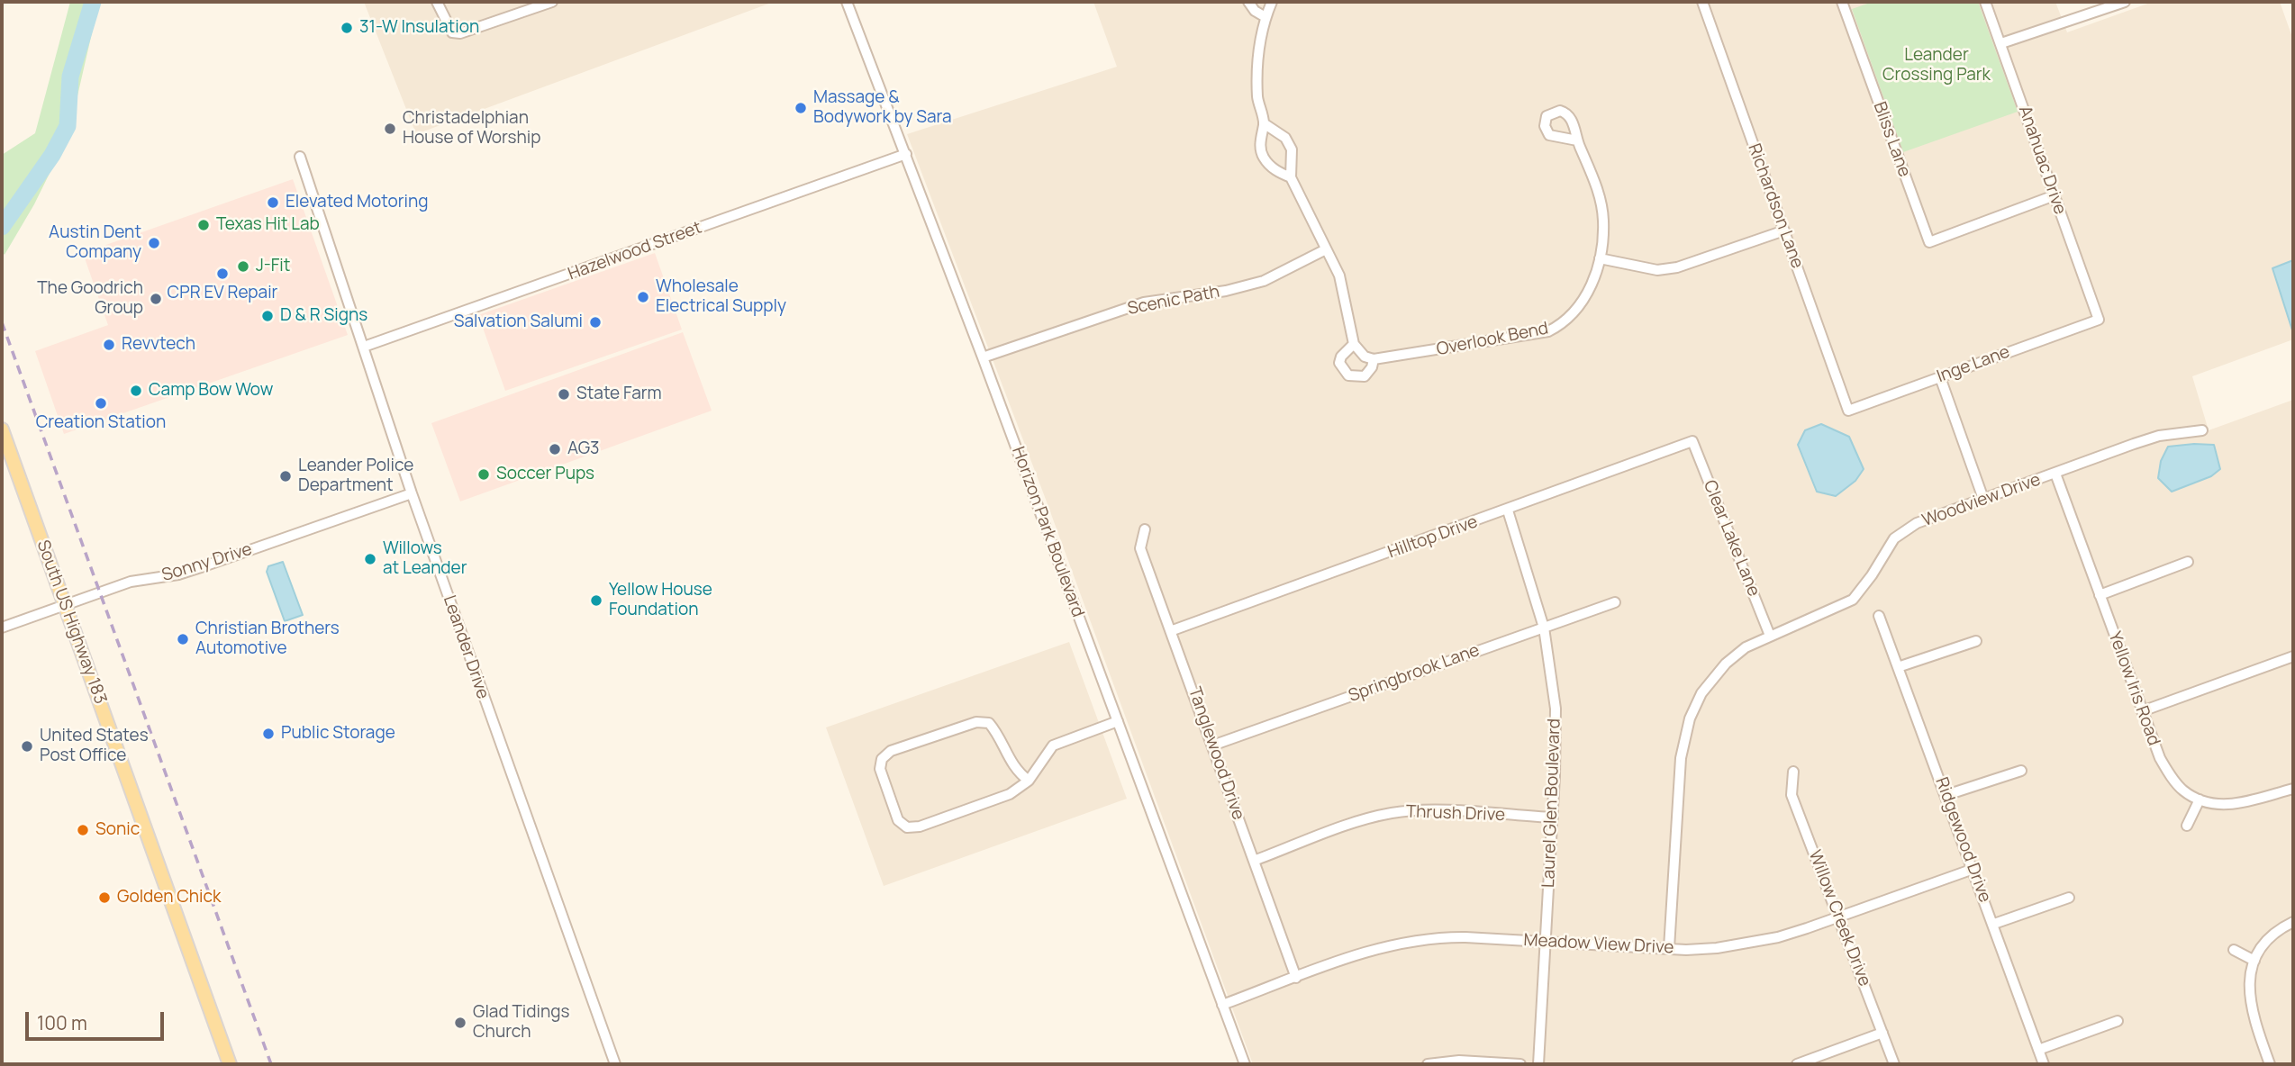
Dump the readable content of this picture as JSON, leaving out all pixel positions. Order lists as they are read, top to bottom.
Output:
{
  "streets": {
    "main road": ["South US Highway 183"],
    "street": [
      "Bliss Lane",
      "Anahuac Drive",
      "Richardson Lane",
      "Hazelwood Street",
      "Scenic Path",
      "Overlook Bend",
      "Inge Lane",
      "Woodview Drive",
      "Horizon Park Boulevard",
      "Hilltop Drive",
      "Clear Lake Lane",
      "Sonny Drive",
      "Leander Drive",
      "Springbrook Lane",
      "Yellow Iris Road",
      "Tanglewood Drive",
      "Laurel Glen Boulevard",
      "Thrush Drive",
      "Ridgewood Drive",
      "Willow Creek Drive",
      "Meadow View Drive"
    ]
  },
  "crossings": [
    ["Bliss Lane", "Anahuac Drive"],
    ["Anahuac Drive", "Inge Lane"],
    ["Richardson Lane", "Inge Lane"],
    ["Hazelwood Street", "Horizon Park Boulevard"],
    ["Hazelwood Street", "Leander Drive"],
    ["Scenic Path", "Horizon Park Boulevard"],
    ["Woodview Drive", "Clear Lake Lane"],
    ["Woodview Drive", "Yellow Iris Road"],
    ["Woodview Drive", "Meadow View Drive"],
    ["Horizon Park Boulevard", "Meadow View Drive"],
    ["Hilltop Drive", "Clear Lake Lane"],
    ["Hilltop Drive", "Tanglewood Drive"],
    ["Hilltop Drive", "Laurel Glen Boulevard"],
    ["Sonny Drive", "South US Highway 183"],
    ["Sonny Drive", "Leander Drive"],
    ["Springbrook Lane", "Tanglewood Drive"],
    ["Springbrook Lane", "Laurel Glen Boulevard"],
    ["Tanglewood Drive", "Thrush Drive"],
    ["Tanglewood Drive", "Meadow View Drive"],
    ["Laurel Glen Boulevard", "Thrush Drive"],
    ["Laurel Glen Boulevard", "Meadow View Drive"],
    ["Ridgewood Drive", "Meadow View Drive"],
    ["Willow Creek Drive", "Meadow View Drive"]
  ],
  "parks": ["Leander Crossing Park"],
  "places": [
    "31-W Insulation",
    "Massage & Bodywork by Sara",
    "Christadelphian House of Worship",
    "Elevated Motoring",
    "Texas Hit Lab",
    "Austin Dent Company",
    "J-Fit",
    "CPR EV Repair",
    "Wholesale Electrical Supply",
    "The Goodrich Group",
    "D & R Signs",
    "Salvation Salumi",
    "Revvtech",
    "Camp Bow Wow",
    "State Farm",
    "Creation Station",
    "AG3",
    "Soccer Pups",
    "Leander Police Department",
    "Willows at Leander",
    "Yellow House Foundation",
    "Christian Brothers Automotive",
    "Public Storage",
    "United States Post Office",
    "Sonic",
    "Golden Chick",
    "Glad Tidings Church"
  ],
  "scale_bar": "100 m"
}
